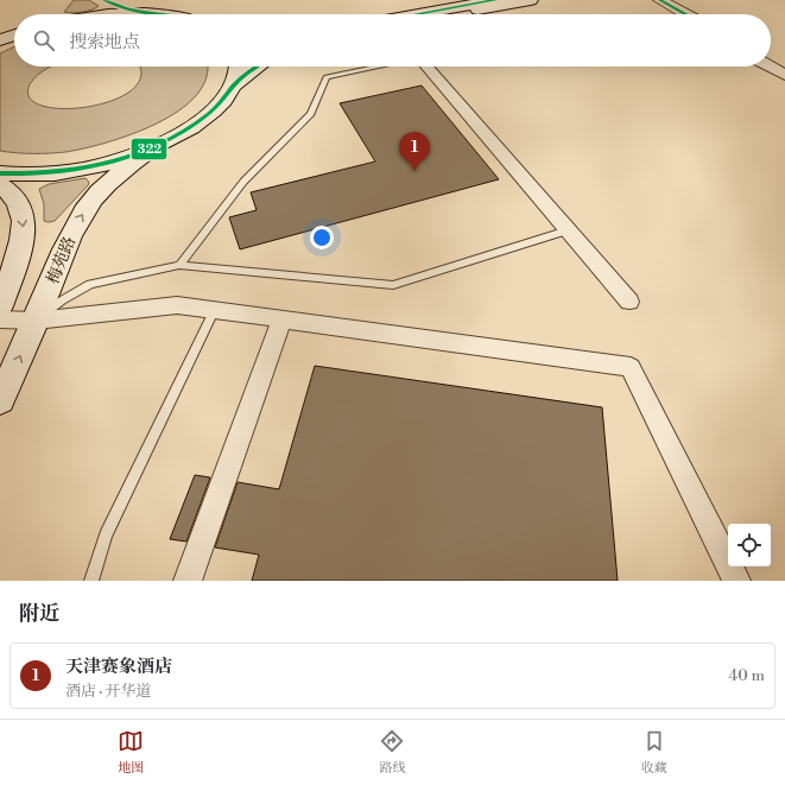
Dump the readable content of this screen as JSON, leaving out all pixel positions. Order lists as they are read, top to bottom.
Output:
{
  "streets": {
    "main road": ["梅苑路"]
  },
  "one_way": ["梅苑路"],
  "lines": ["transit line 322"],
  "page": {
    "search": "搜索地点",
    "pins": "1",
    "heading": "附近",
    "list": [
      {
        "mark": "1",
        "name": "天津赛象酒店",
        "note": "酒店 · 开华道",
        "value": "40 m"
      }
    ],
    "nav": ["地图", "路线", "收藏"]
  }
}
